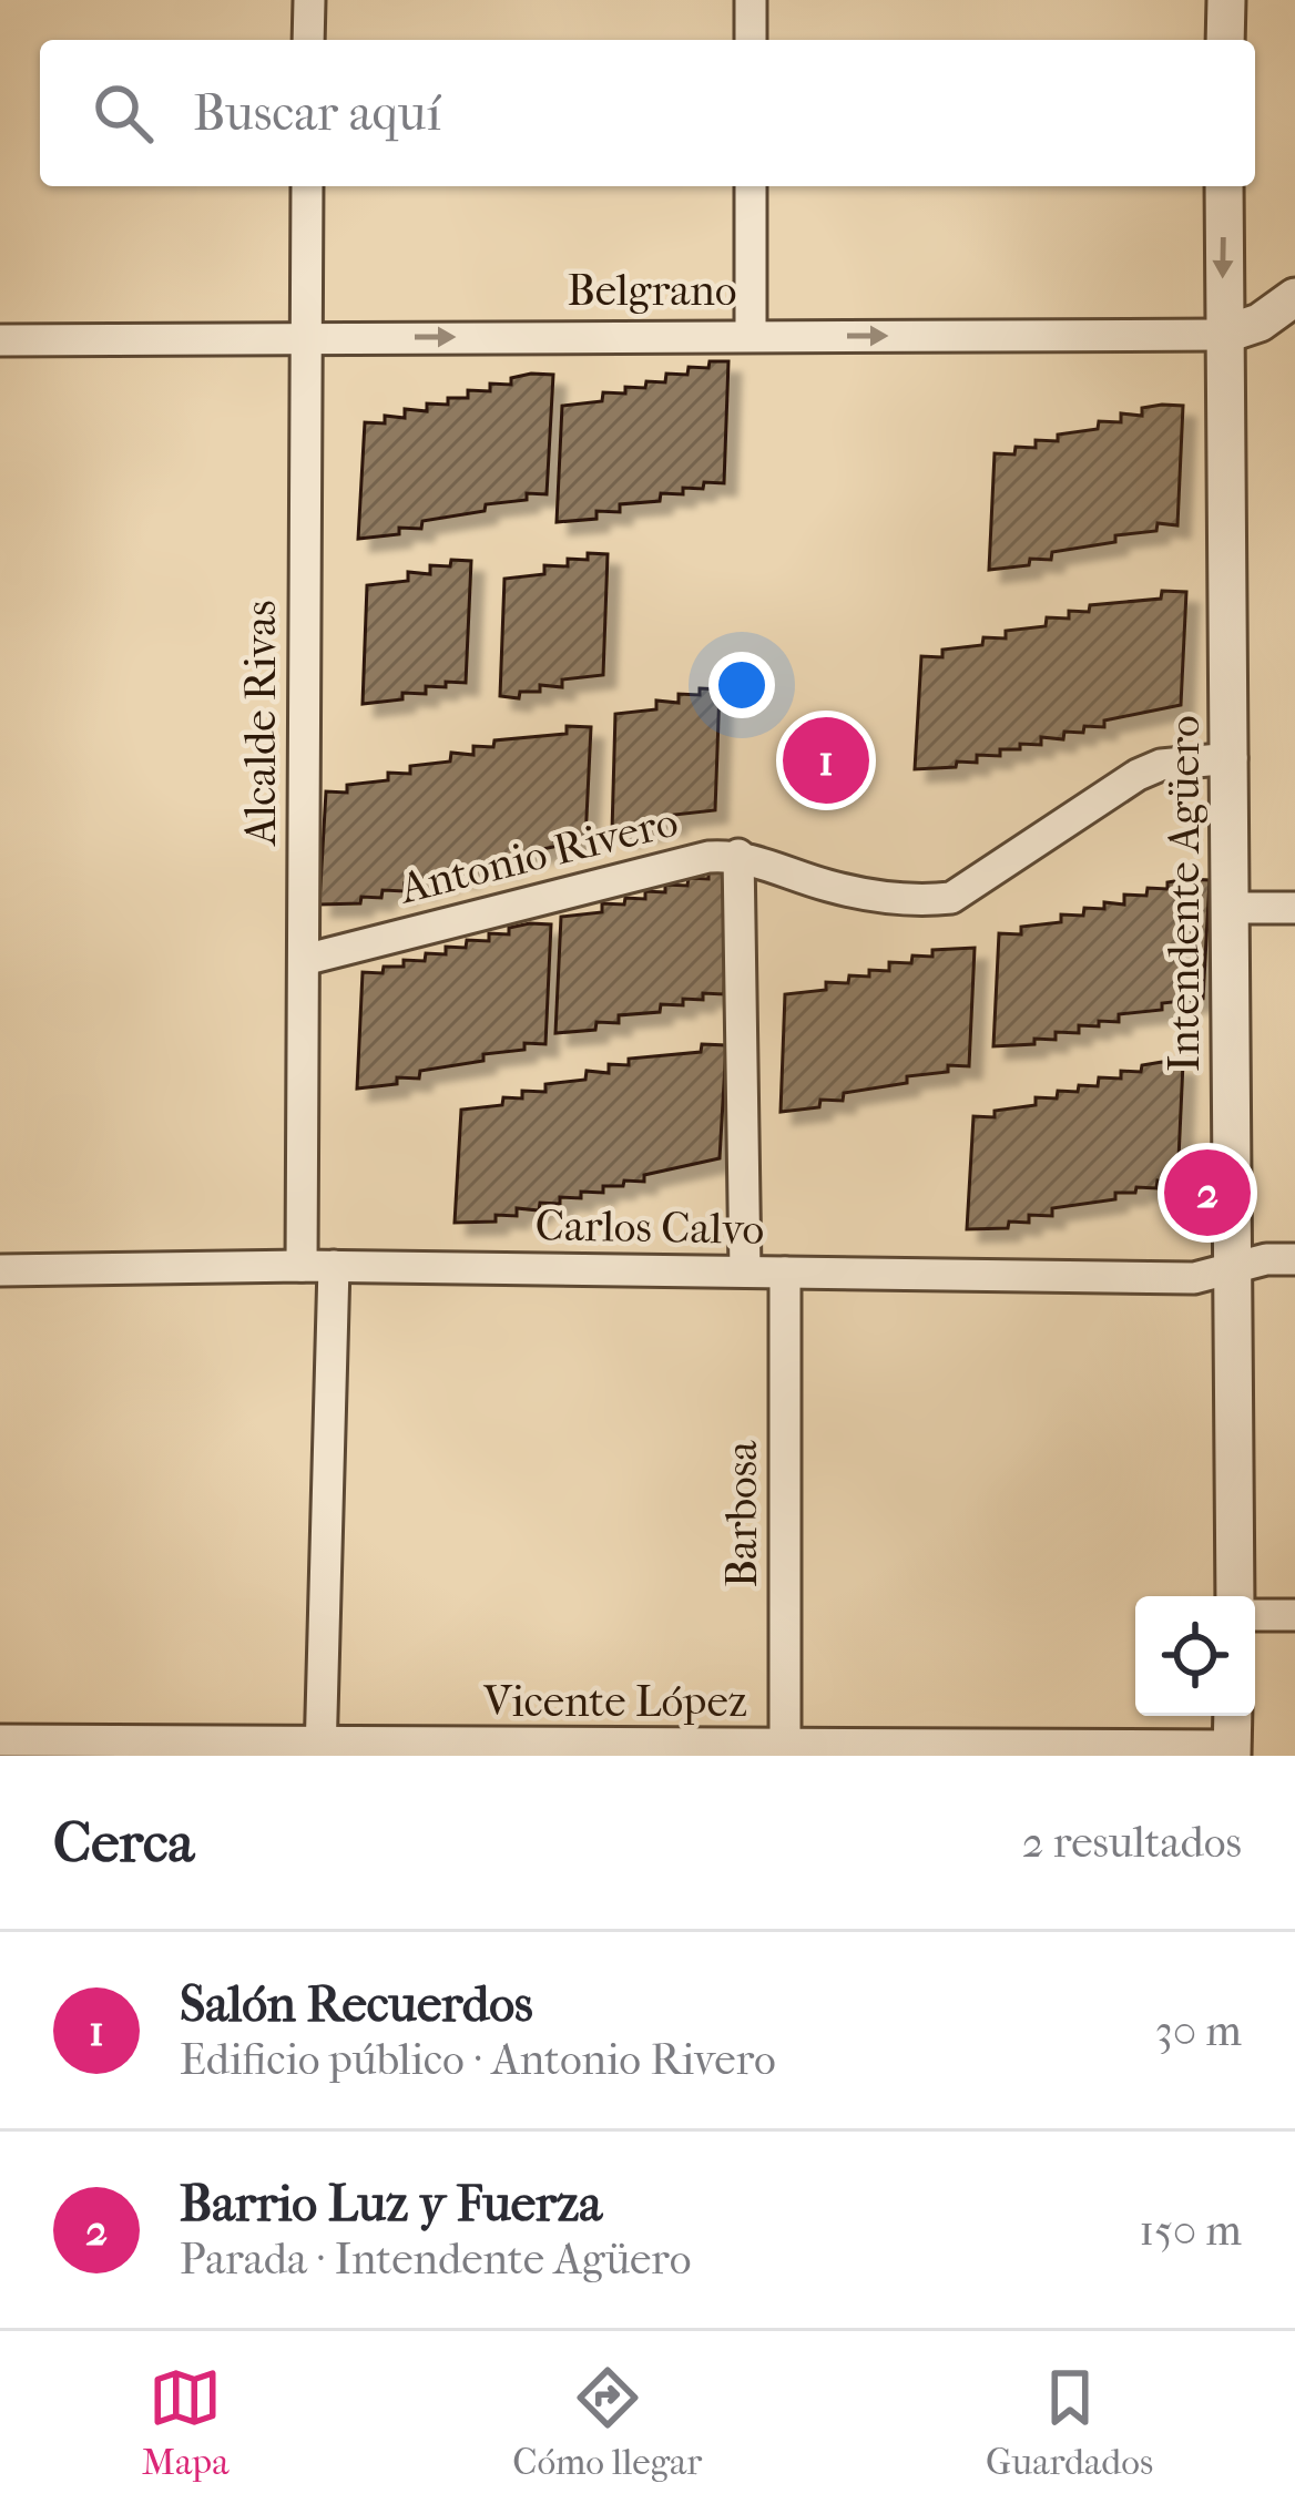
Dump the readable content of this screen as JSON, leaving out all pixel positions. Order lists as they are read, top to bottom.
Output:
{
  "streets": {
    "street": [
      "Belgrano",
      "Alcalde Rivas",
      "Antonio Rivero",
      "Intendente Agüero",
      "Carlos Calvo",
      "Barbosa",
      "Vicente López"
    ]
  },
  "crossings": [
    ["Belgrano", "Alcalde Rivas"],
    ["Belgrano", "Intendente Agüero"],
    ["Alcalde Rivas", "Antonio Rivero"],
    ["Alcalde Rivas", "Carlos Calvo"],
    ["Antonio Rivero", "Intendente Agüero"],
    ["Intendente Agüero", "Carlos Calvo"],
    ["Carlos Calvo", "Barbosa"],
    ["Barbosa", "Vicente López"]
  ],
  "one_way": ["Belgrano"],
  "page": {
    "search": "Buscar aquí",
    "pins": ["1", "2"],
    "heading": ["Cerca", "2 resultados"],
    "list": [
      {
        "mark": "1",
        "name": "Salón Recuerdos",
        "note": "Edificio público · Antonio Rivero",
        "value": "30 m"
      },
      {
        "mark": "2",
        "name": "Barrio Luz y Fuerza",
        "note": "Parada · Intendente Agüero",
        "value": "150 m"
      }
    ],
    "nav": ["Mapa", "Cómo llegar", "Guardados"]
  }
}
